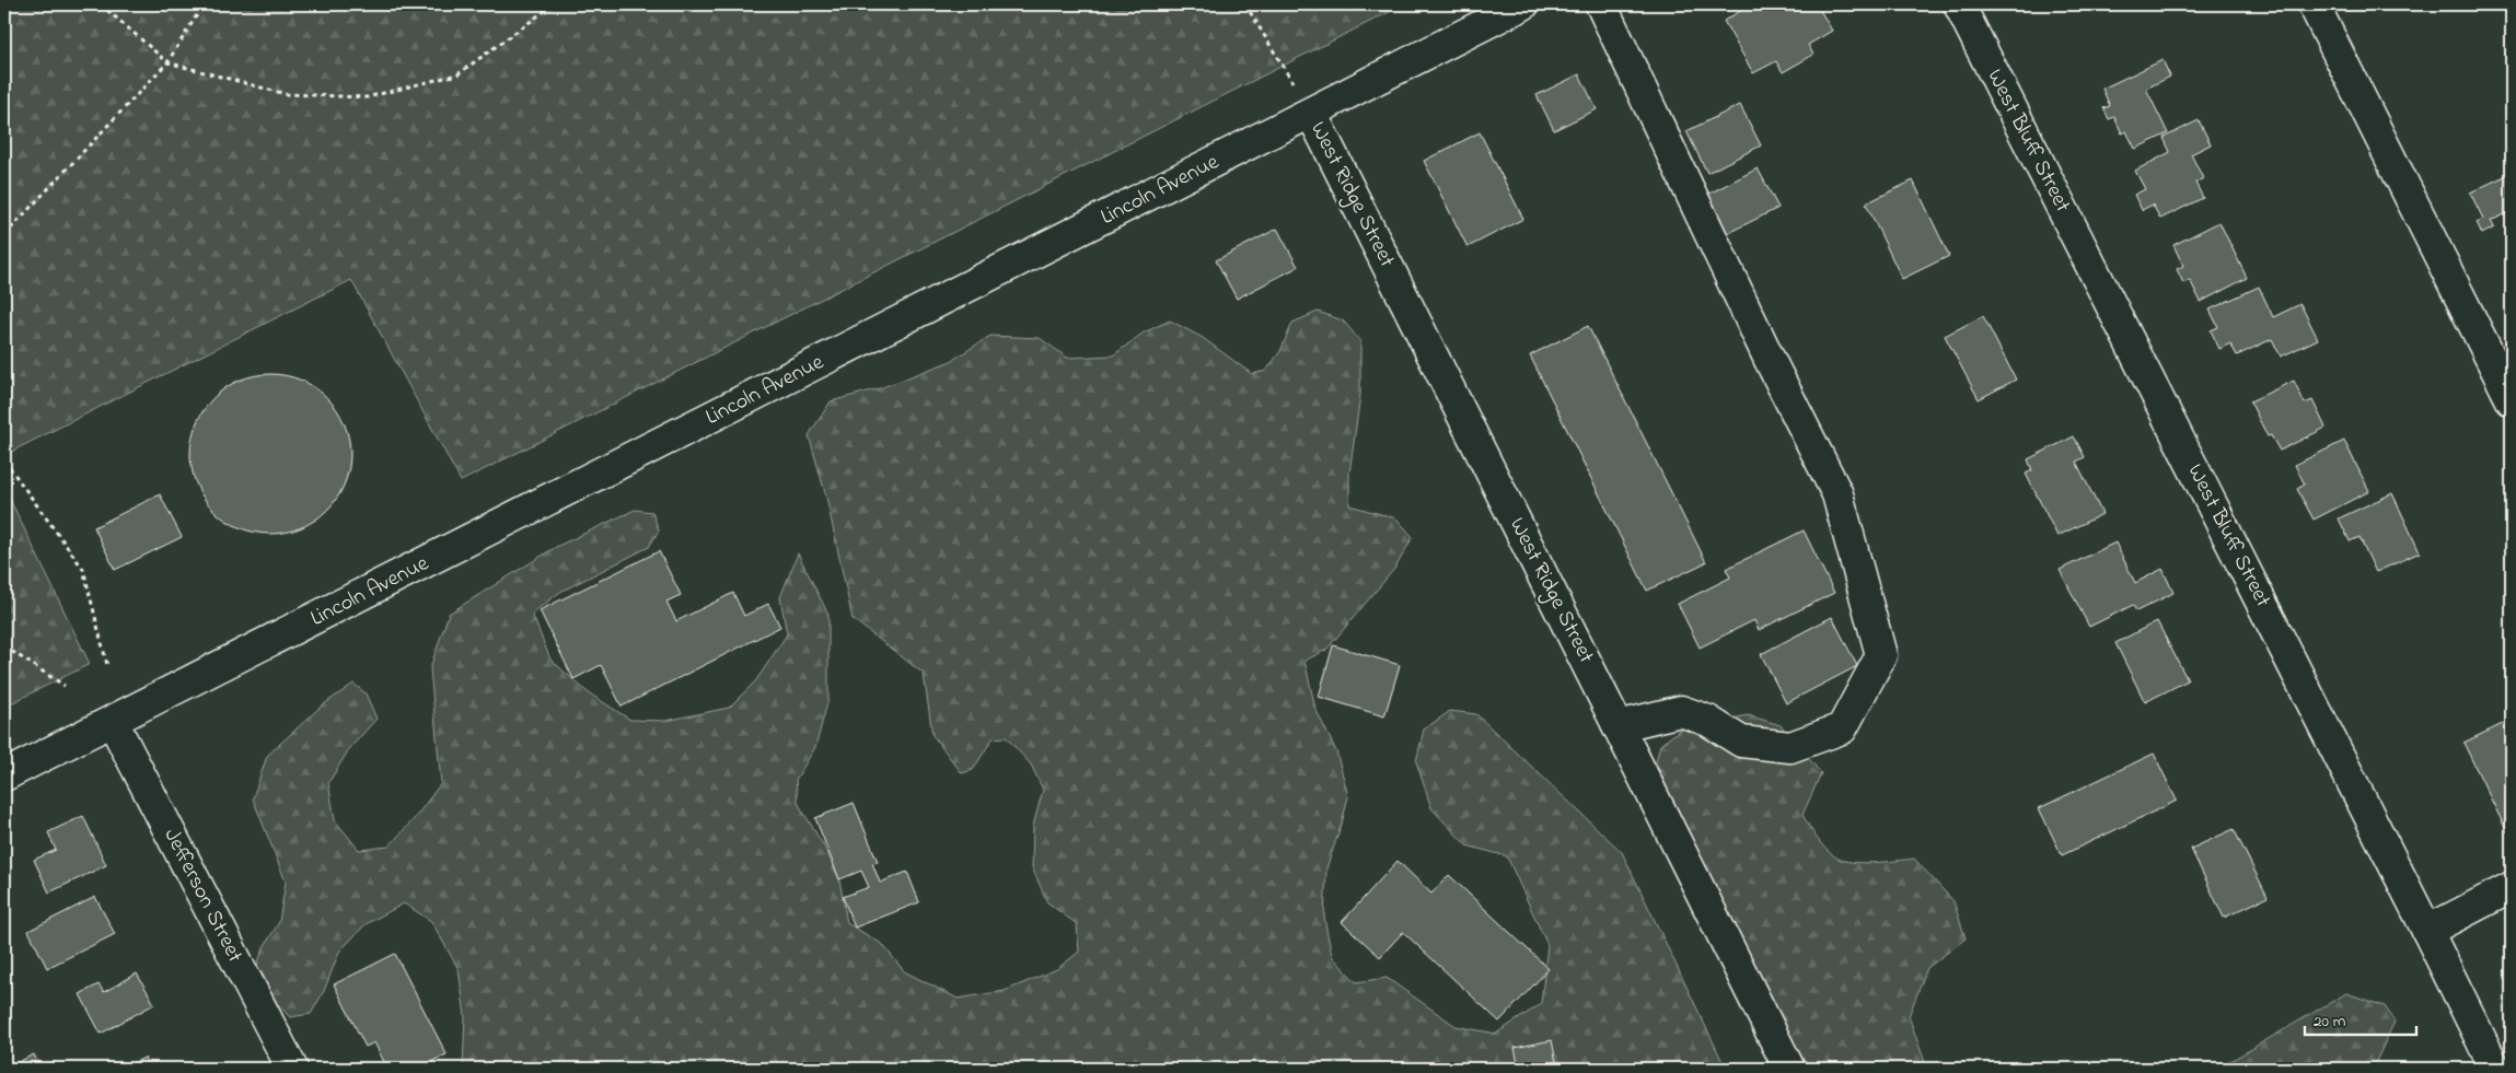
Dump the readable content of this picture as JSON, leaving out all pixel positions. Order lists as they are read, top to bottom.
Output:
{
  "streets": {
    "street": [
      "West Bluff Street",
      "Lincoln Avenue",
      "West Ridge Street",
      "Jefferson Street"
    ]
  },
  "crossings": [
    ["Lincoln Avenue", "West Ridge Street"],
    ["Lincoln Avenue", "Jefferson Street"]
  ],
  "scale_bar": "20 m"
}
